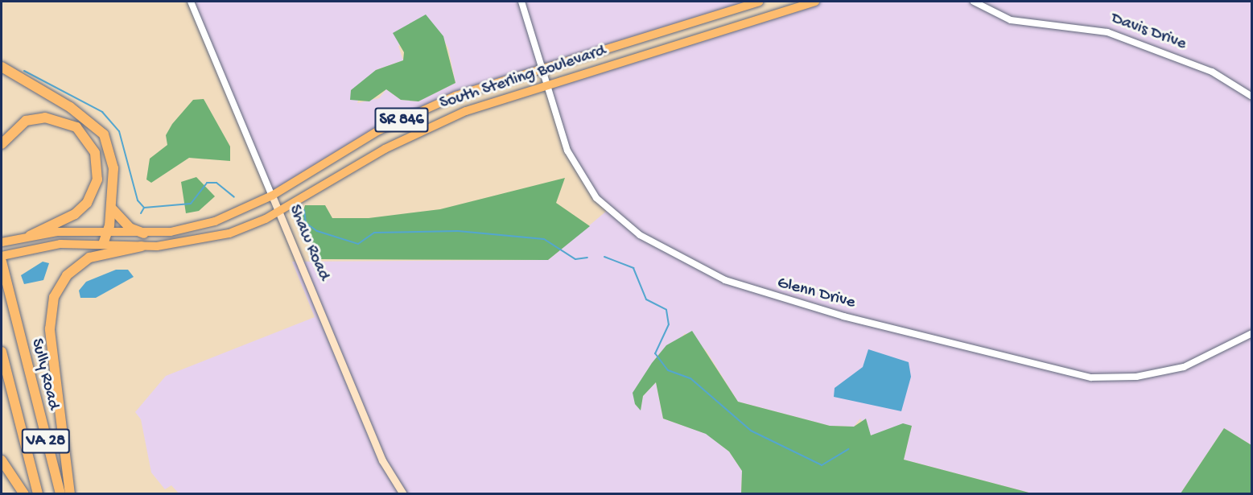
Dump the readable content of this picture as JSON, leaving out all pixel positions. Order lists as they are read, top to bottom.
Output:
{
  "streets": {
    "highway": ["Sully Road", "VA 28"],
    "main road": ["South Sterling Boulevard", "SR 846", "Shaw Road"],
    "street": ["Davis Drive", "Glenn Drive"]
  },
  "crossings": [
    ["South Sterling Boulevard", "Shaw Road"],
    ["South Sterling Boulevard", "Glenn Drive"]
  ]
}
